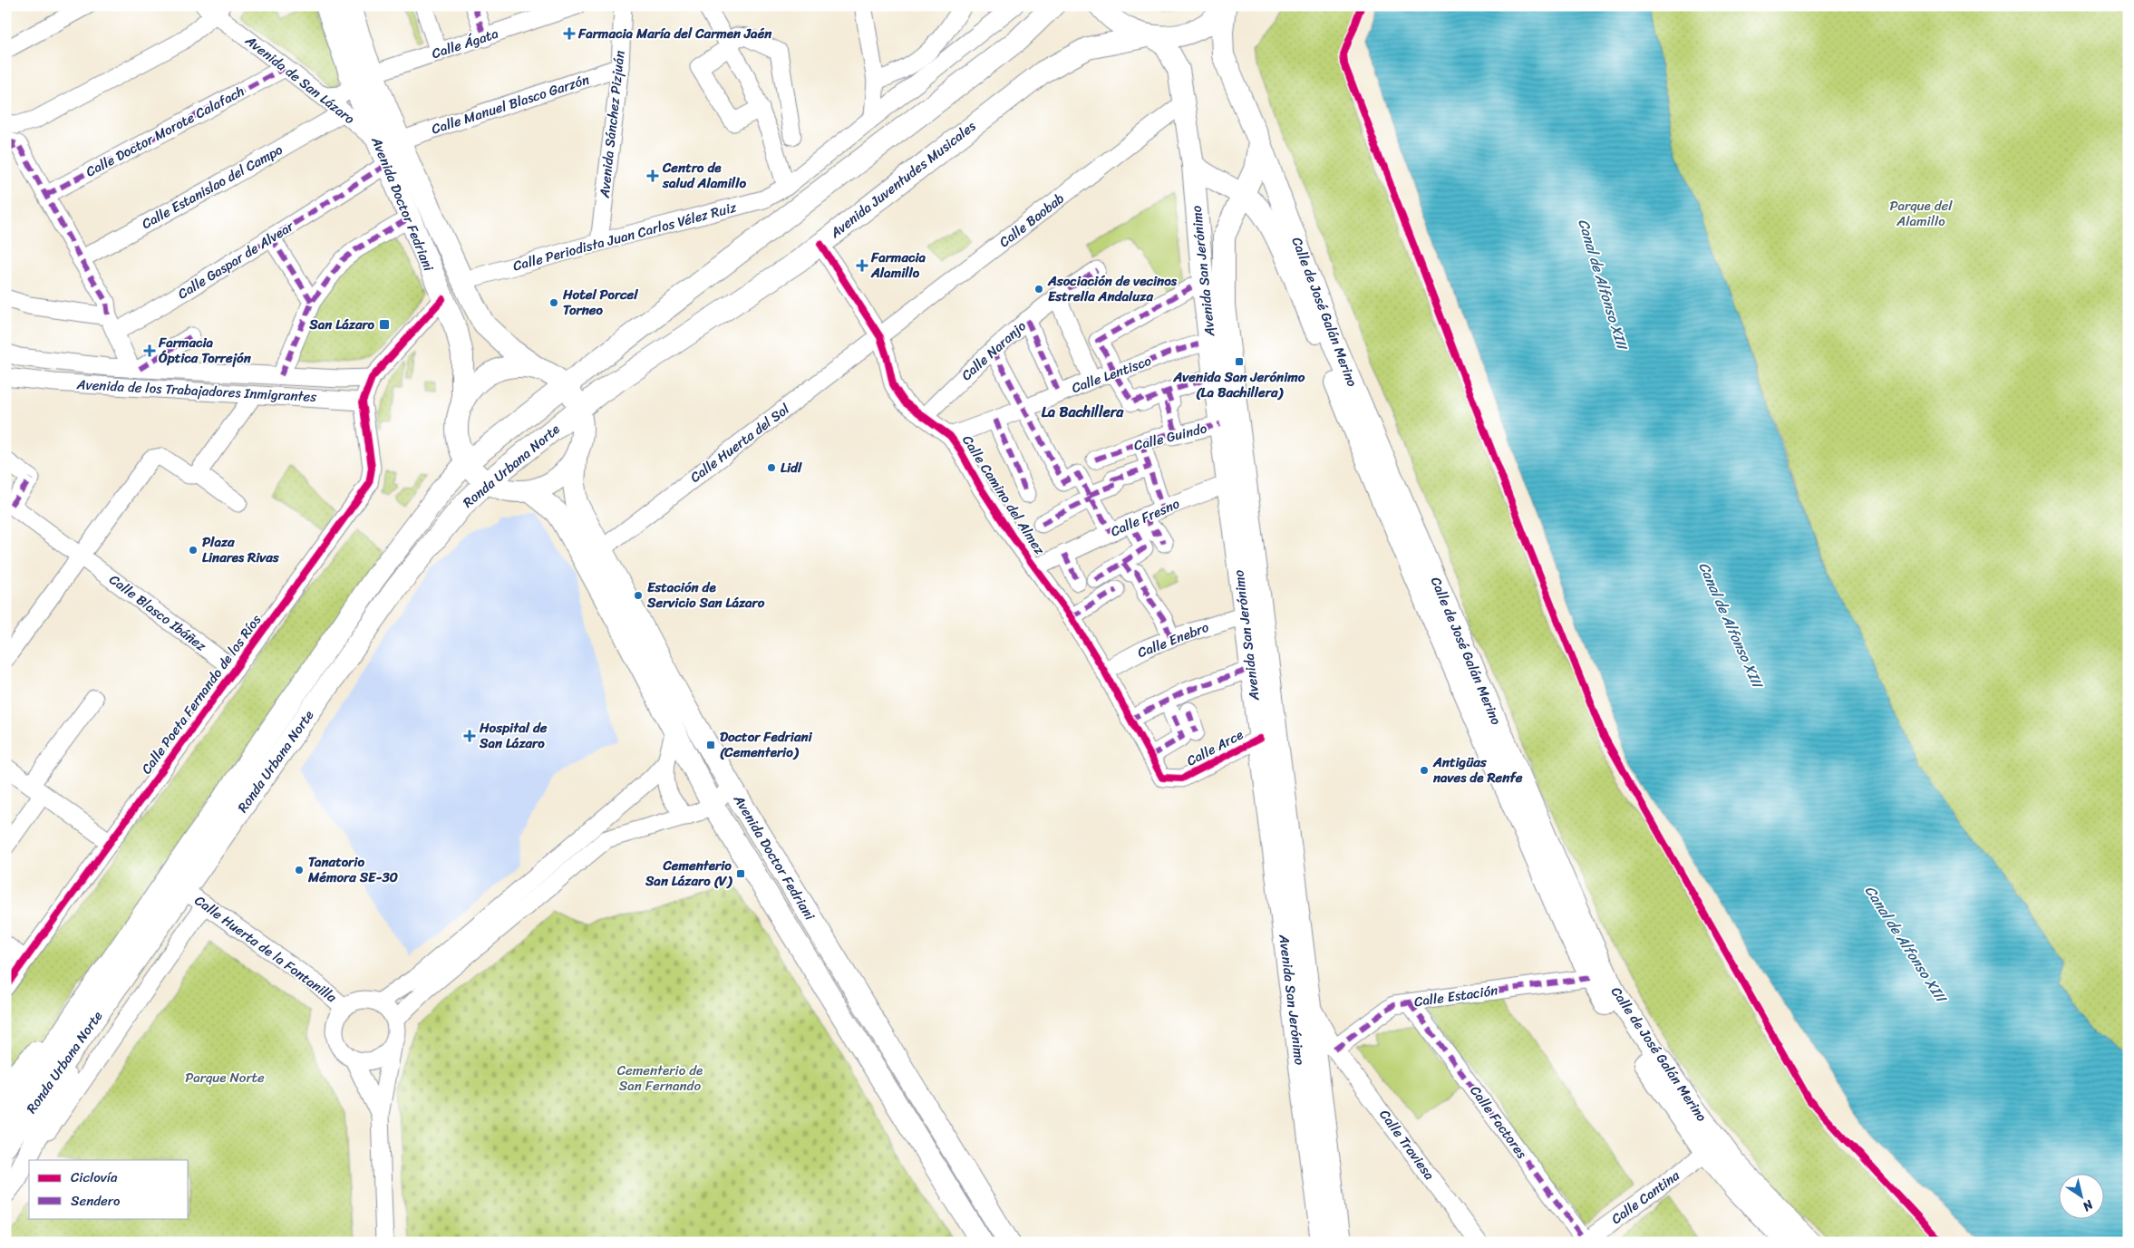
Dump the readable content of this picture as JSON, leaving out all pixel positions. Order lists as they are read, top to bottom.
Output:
{
  "streets": {
    "main road": [
      "Avenida Juventudes Musicales",
      "Avenida Doctor Fedriani",
      "Avenida San Jerónimo",
      "Calle de José Galán Merino",
      "Ronda Urbana Norte"
    ],
    "street": [
      "Calle Ágata",
      "Avenida de San Lázaro",
      "Calle Manuel Blasco Garzón",
      "Avenida Sánchez Pizjuán",
      "Calle Doctor Morote Calafach",
      "Calle Estanislao del Campo",
      "Calle Baobab",
      "Calle Periodista Juan Carlos Vélez Ruiz",
      "Calle Gaspar de Alvear",
      "Calle Naranjo",
      "Calle Lentisco",
      "Avenida de los Trabajadores Inmigrantes",
      "Calle Guindo",
      "Calle Huerta del Sol",
      "Calle Camino del Almez",
      "Calle Fresno",
      "Calle Blasco Ibáñez",
      "Calle Enebro",
      "Calle Poeta Fernando de los Ríos",
      "Calle Arce",
      "Calle Huerta de la Fontanilla",
      "Calle Estación",
      "Calle Factores",
      "Calle Traviesa",
      "Calle Cantina"
    ]
  },
  "crossings": [
    ["Calle Ágata", "Avenida de San Lázaro"],
    ["Calle Ágata", "Avenida Doctor Fedriani"],
    ["Avenida de San Lázaro", "Calle Doctor Morote Calafach"],
    ["Avenida de San Lázaro", "Calle Estanislao del Campo"],
    ["Avenida de San Lázaro", "Avenida Doctor Fedriani"],
    ["Calle Manuel Blasco Garzón", "Avenida Sánchez Pizjuán"],
    ["Calle Manuel Blasco Garzón", "Avenida Doctor Fedriani"],
    ["Avenida Sánchez Pizjuán", "Calle Periodista Juan Carlos Vélez Ruiz"],
    ["Avenida Juventudes Musicales", "Avenida Doctor Fedriani"],
    ["Avenida Juventudes Musicales", "Avenida San Jerónimo"],
    ["Avenida Juventudes Musicales", "Calle de José Galán Merino"],
    ["Avenida Juventudes Musicales", "Ronda Urbana Norte"],
    ["Avenida Juventudes Musicales", "Calle Camino del Almez"],
    ["Avenida Doctor Fedriani", "Calle Periodista Juan Carlos Vélez Ruiz"],
    ["Avenida Doctor Fedriani", "Calle Gaspar de Alvear"],
    ["Avenida Doctor Fedriani", "Calle Huerta del Sol"],
    ["Avenida Doctor Fedriani", "Ronda Urbana Norte"],
    ["Calle Baobab", "Avenida San Jerónimo"],
    ["Calle Baobab", "Calle Huerta del Sol"],
    ["Calle Baobab", "Calle Camino del Almez"],
    ["Avenida San Jerónimo", "Calle de José Galán Merino"],
    ["Avenida San Jerónimo", "Calle Guindo"],
    ["Avenida San Jerónimo", "Calle Fresno"],
    ["Avenida San Jerónimo", "Calle Enebro"],
    ["Avenida San Jerónimo", "Calle Arce"],
    ["Avenida San Jerónimo", "Calle Estación"],
    ["Avenida San Jerónimo", "Calle Traviesa"],
    ["Calle de José Galán Merino", "Calle Estación"],
    ["Calle de José Galán Merino", "Calle Cantina"],
    ["Calle Naranjo", "Calle Camino del Almez"],
    ["Calle Lentisco", "Calle Camino del Almez"],
    ["Avenida de los Trabajadores Inmigrantes", "Calle Poeta Fernando de los Ríos"],
    ["Calle Huerta del Sol", "Calle Camino del Almez"],
    ["Ronda Urbana Norte", "Calle Huerta de la Fontanilla"],
    ["Calle Camino del Almez", "Calle Fresno"],
    ["Calle Camino del Almez", "Calle Enebro"],
    ["Calle Camino del Almez", "Calle Arce"],
    ["Calle Blasco Ibáñez", "Calle Poeta Fernando de los Ríos"],
    ["Calle Estación", "Calle Factores"],
    ["Calle Estación", "Calle Traviesa"],
    ["Calle Factores", "Calle Cantina"]
  ],
  "districts": ["La Bachillera"],
  "water": ["Canal de Alfonso XIII"],
  "parks": ["Parque del Alamillo", "Cementerio de San Fernando", "Parque Norte"],
  "places": {
    "health": [
      "Farmacia María del Carmen Jaén",
      "Centro de salud Alamillo",
      "Farmacia Alamillo",
      "Farmacia Óptica Torrejón",
      "Hospital de San Lázaro"
    ],
    "other": [
      "Asociación de vecinos Estrella Andaluza",
      "Hotel Porcel Torneo",
      "Lidl",
      "Plaza Linares Rivas",
      "Estación de Servicio San Lázaro",
      "Antigüas naves de Renfe",
      "Tanatorio Mémora SE-30"
    ],
    "transit": [
      "San Lázaro",
      "Avenida San Jerónimo (La Bachillera)",
      "Doctor Fedriani (Cementerio)",
      "Cementerio San Lázaro (V)"
    ]
  },
  "legend": ["Ciclovía", "Sendero"],
  "north": "bottom right"
}
